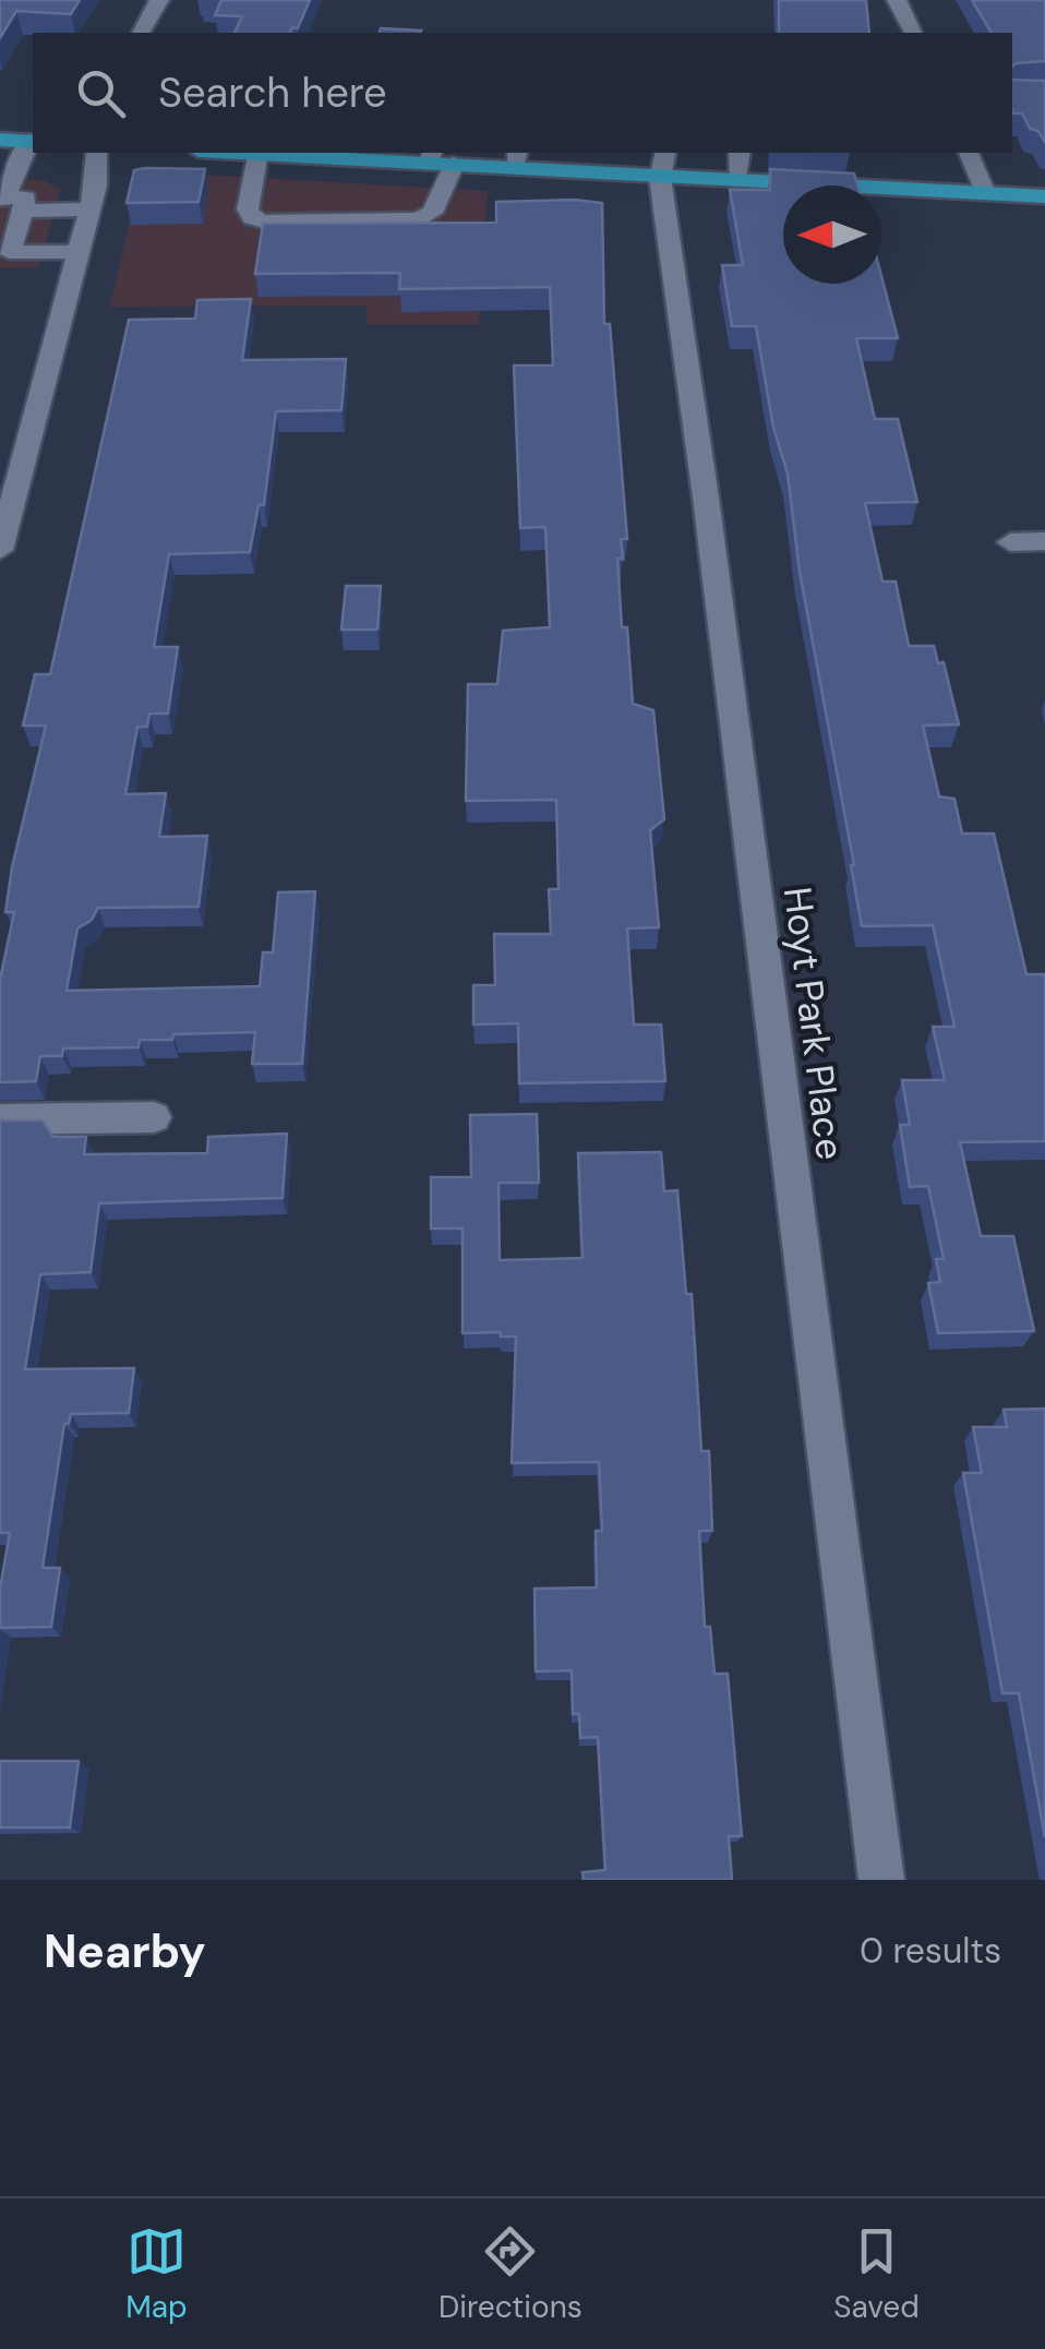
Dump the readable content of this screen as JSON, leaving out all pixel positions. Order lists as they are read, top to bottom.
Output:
{
  "streets": {
    "street": ["Hoyt Park Place"]
  },
  "north": "left",
  "page": {
    "search": "Search here",
    "heading": ["Nearby", "0 results"],
    "nav": ["Map", "Directions", "Saved"]
  }
}
